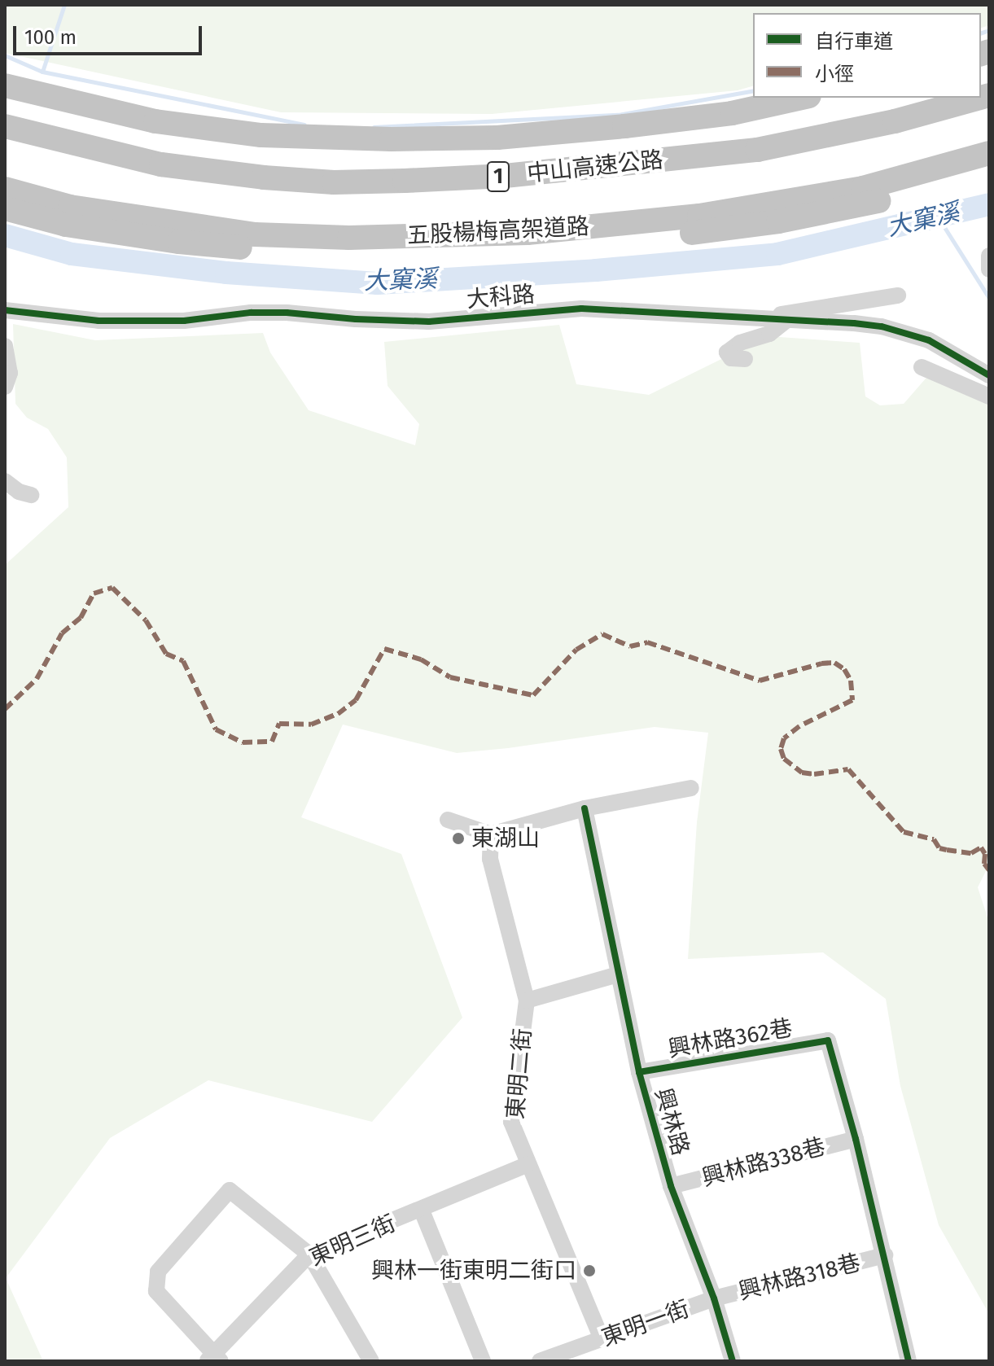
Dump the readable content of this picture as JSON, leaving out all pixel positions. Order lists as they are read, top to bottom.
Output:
{
  "streets": {
    "highway": ["中山高速公路", "1", "五股楊梅高架道路"],
    "street": [
      "大科路",
      "興林路362巷",
      "東明二街",
      "興林路",
      "興林路338巷",
      "東明三街",
      "興林路318巷",
      "東明一街"
    ]
  },
  "crossings": [
    ["興林路362巷", "興林路"],
    ["興林路362巷", "興林路338巷"],
    ["東明二街", "東明三街"],
    ["東明二街", "東明一街"],
    ["興林路", "興林路338巷"],
    ["興林路", "興林路318巷"],
    ["興林路", "東明一街"],
    ["興林路318巷", "東明一街"]
  ],
  "water": ["大窠溪"],
  "places": ["東湖山", "興林一街東明二街口"],
  "legend": ["自行車道", "小徑"],
  "scale_bar": "100 m"
}
